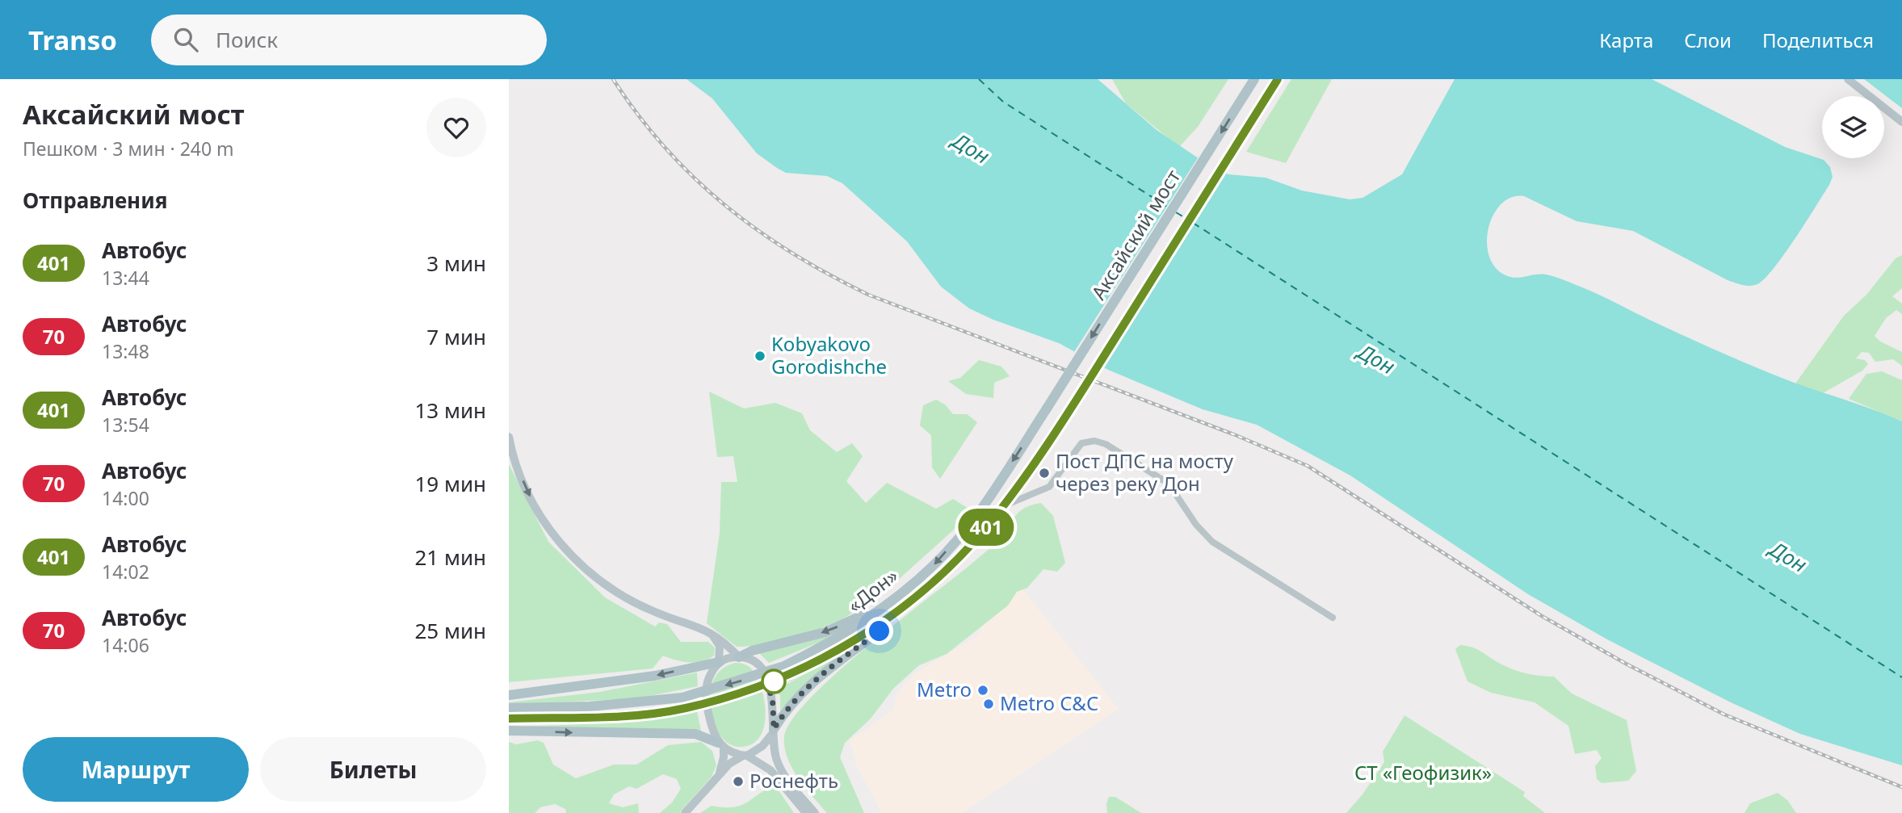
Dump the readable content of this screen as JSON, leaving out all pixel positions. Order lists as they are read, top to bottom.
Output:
{
  "streets": {
    "main road": ["Аксайский мост", "«Дон»"]
  },
  "crossings": [
    ["Аксайский мост", "«Дон»"]
  ],
  "water": ["Дон"],
  "parks": ["СТ «Геофизик»"],
  "places": [
    "Kobyakovo Gorodishche",
    "Пост ДПС на мосту через реку Дон",
    "Metro",
    "Metro C&C",
    "Роснефть"
  ],
  "lines": ["bus line 401"],
  "page": {
    "header": "Transo",
    "search": "Поиск",
    "nav": ["Карта", "Слои", "Поделиться"],
    "heading": [
      ["Аксайский мост", "Пешком · 3 мин · 240 m"],
      "Отправления"
    ],
    "on_map": "401",
    "list": [
      {
        "mark": "401",
        "name": "Автобус",
        "note": "13:44",
        "value": "3 мин"
      },
      {
        "mark": "70",
        "name": "Автобус",
        "note": "13:48",
        "value": "7 мин"
      },
      {
        "mark": "401",
        "name": "Автобус",
        "note": "13:54",
        "value": "13 мин"
      },
      {
        "mark": "70",
        "name": "Автобус",
        "note": "14:00",
        "value": "19 мин"
      },
      {
        "mark": "401",
        "name": "Автобус",
        "note": "14:02",
        "value": "21 мин"
      },
      {
        "mark": "70",
        "name": "Автобус",
        "note": "14:06",
        "value": "25 мин"
      }
    ],
    "buttons": ["Маршрут", "Билеты"]
  }
}
